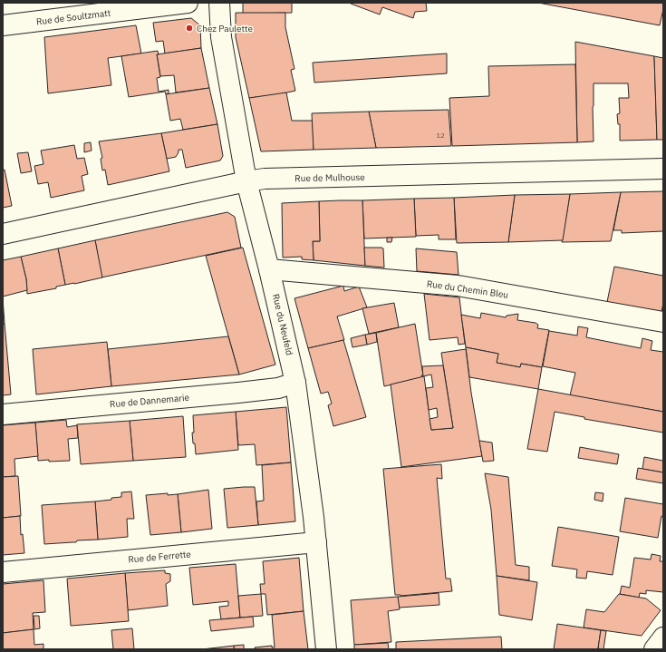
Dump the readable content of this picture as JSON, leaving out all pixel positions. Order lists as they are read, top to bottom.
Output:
{
  "streets": {
    "street": [
      "Rue de Soultzmatt",
      "Rue de Mulhouse",
      "Rue du Chemin Bleu",
      "Rue du Neufeld",
      "Rue de Dannemarie",
      "Rue de Ferrette"
    ]
  },
  "crossings": [
    ["Rue de Mulhouse", "Rue du Neufeld"],
    ["Rue du Chemin Bleu", "Rue du Neufeld"],
    ["Rue du Neufeld", "Rue de Dannemarie"],
    ["Rue du Neufeld", "Rue de Ferrette"]
  ],
  "places": ["Chez Paulette"],
  "house_numbers": ["12"]
}
